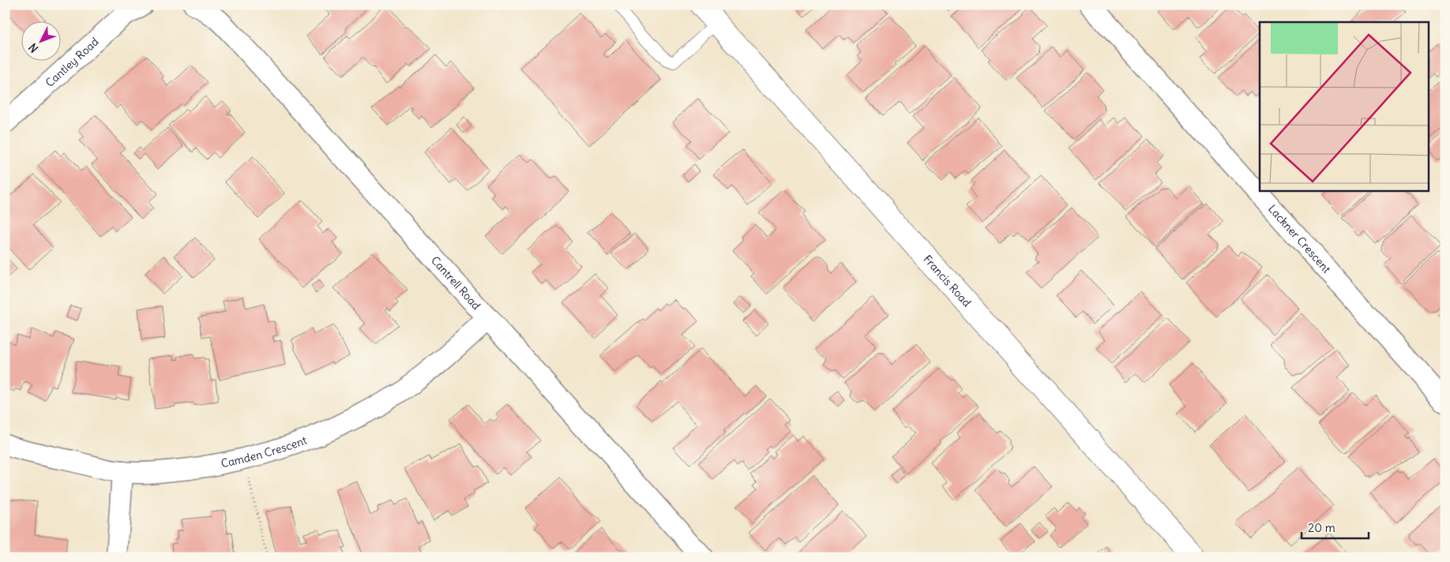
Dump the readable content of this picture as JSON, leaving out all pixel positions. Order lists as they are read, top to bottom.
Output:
{
  "streets": {
    "street": [
      "Cantley Road",
      "Lackner Crescent",
      "Francis Road",
      "Cantrell Road",
      "Camden Crescent"
    ]
  },
  "crossings": [
    ["Cantrell Road", "Camden Crescent"]
  ],
  "scale_bar": "20 m",
  "north": "bottom left"
}
